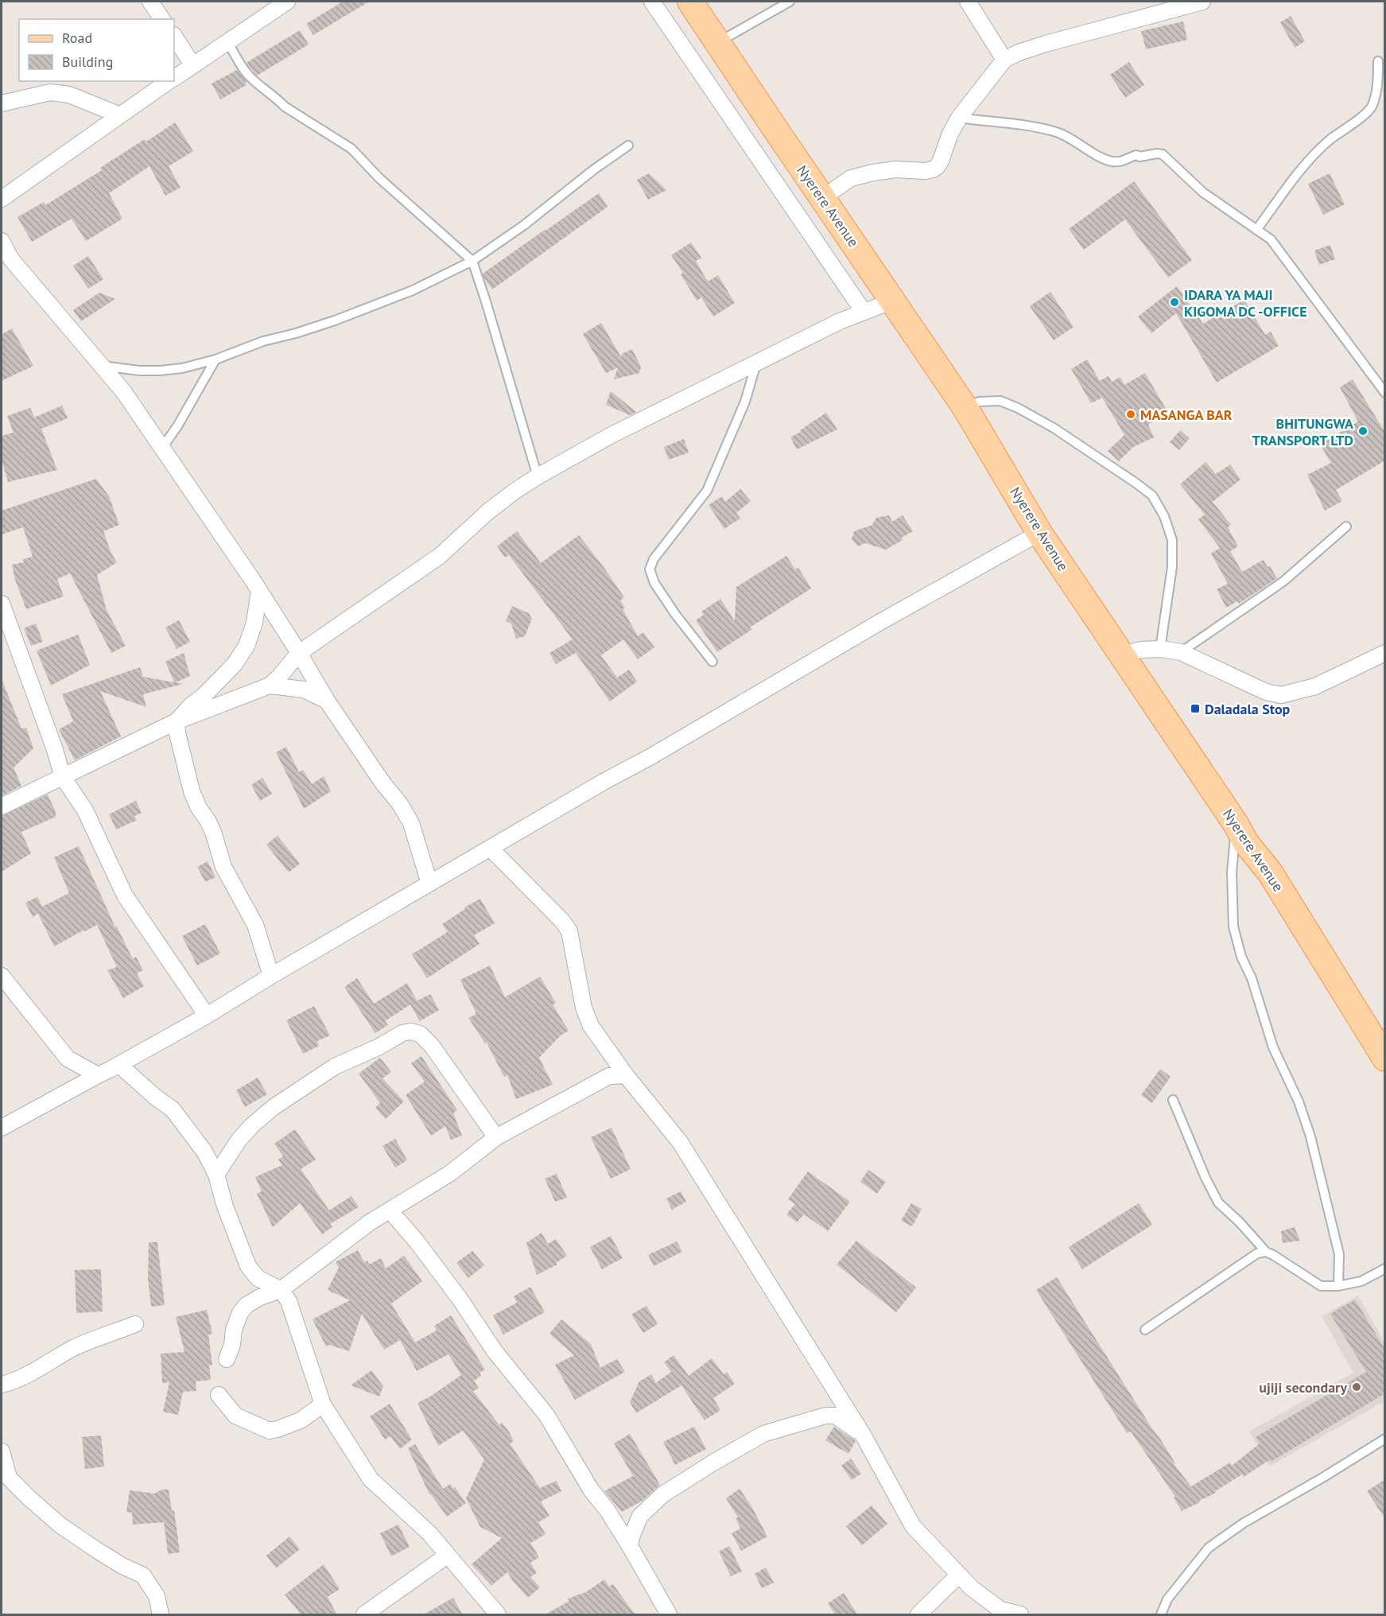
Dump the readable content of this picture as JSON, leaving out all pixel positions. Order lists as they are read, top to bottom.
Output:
{
  "streets": {
    "main road": ["Nyerere Avenue"]
  },
  "places": {
    "other": [
      "IDARA YA MAJI KIGOMA DC -OFFICE",
      "MASANGA BAR",
      "BHITUNGWA TRANSPORT LTD",
      "ujiji secondary"
    ],
    "transit": ["Daladala Stop"]
  },
  "legend": ["Road", "Building"]
}
